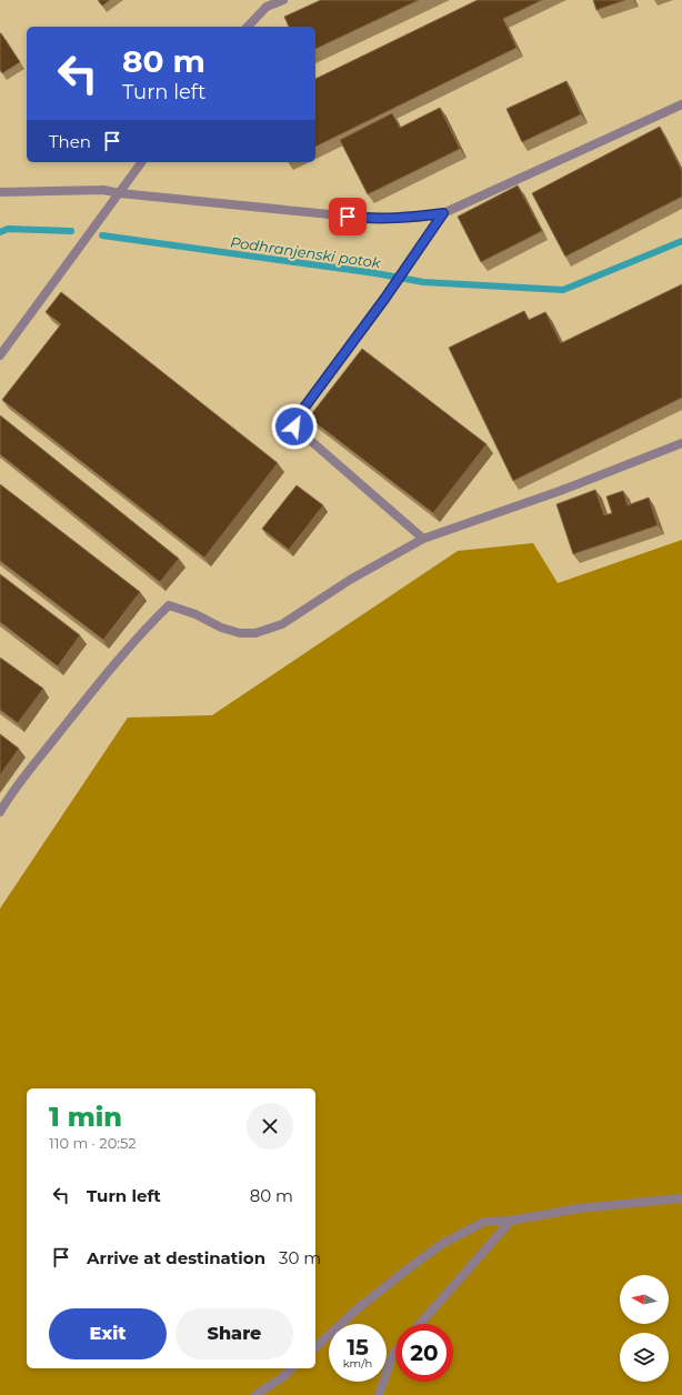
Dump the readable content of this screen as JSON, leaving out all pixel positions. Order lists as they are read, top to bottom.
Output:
{
  "water": ["Podhranjenski potok"],
  "north": "left",
  "page": {
    "turn": ["80 m", "Turn left"],
    "then": "Then",
    "heading": ["1 min", "110 m · 20:52"],
    "list": [
      {
        "name": "Turn left",
        "value": "80 m"
      },
      {
        "name": "Arrive at destination",
        "value": "30 m"
      }
    ],
    "buttons": ["Exit", "Share"],
    "speed": "15 km/h",
    "limit": "20"
  }
}
